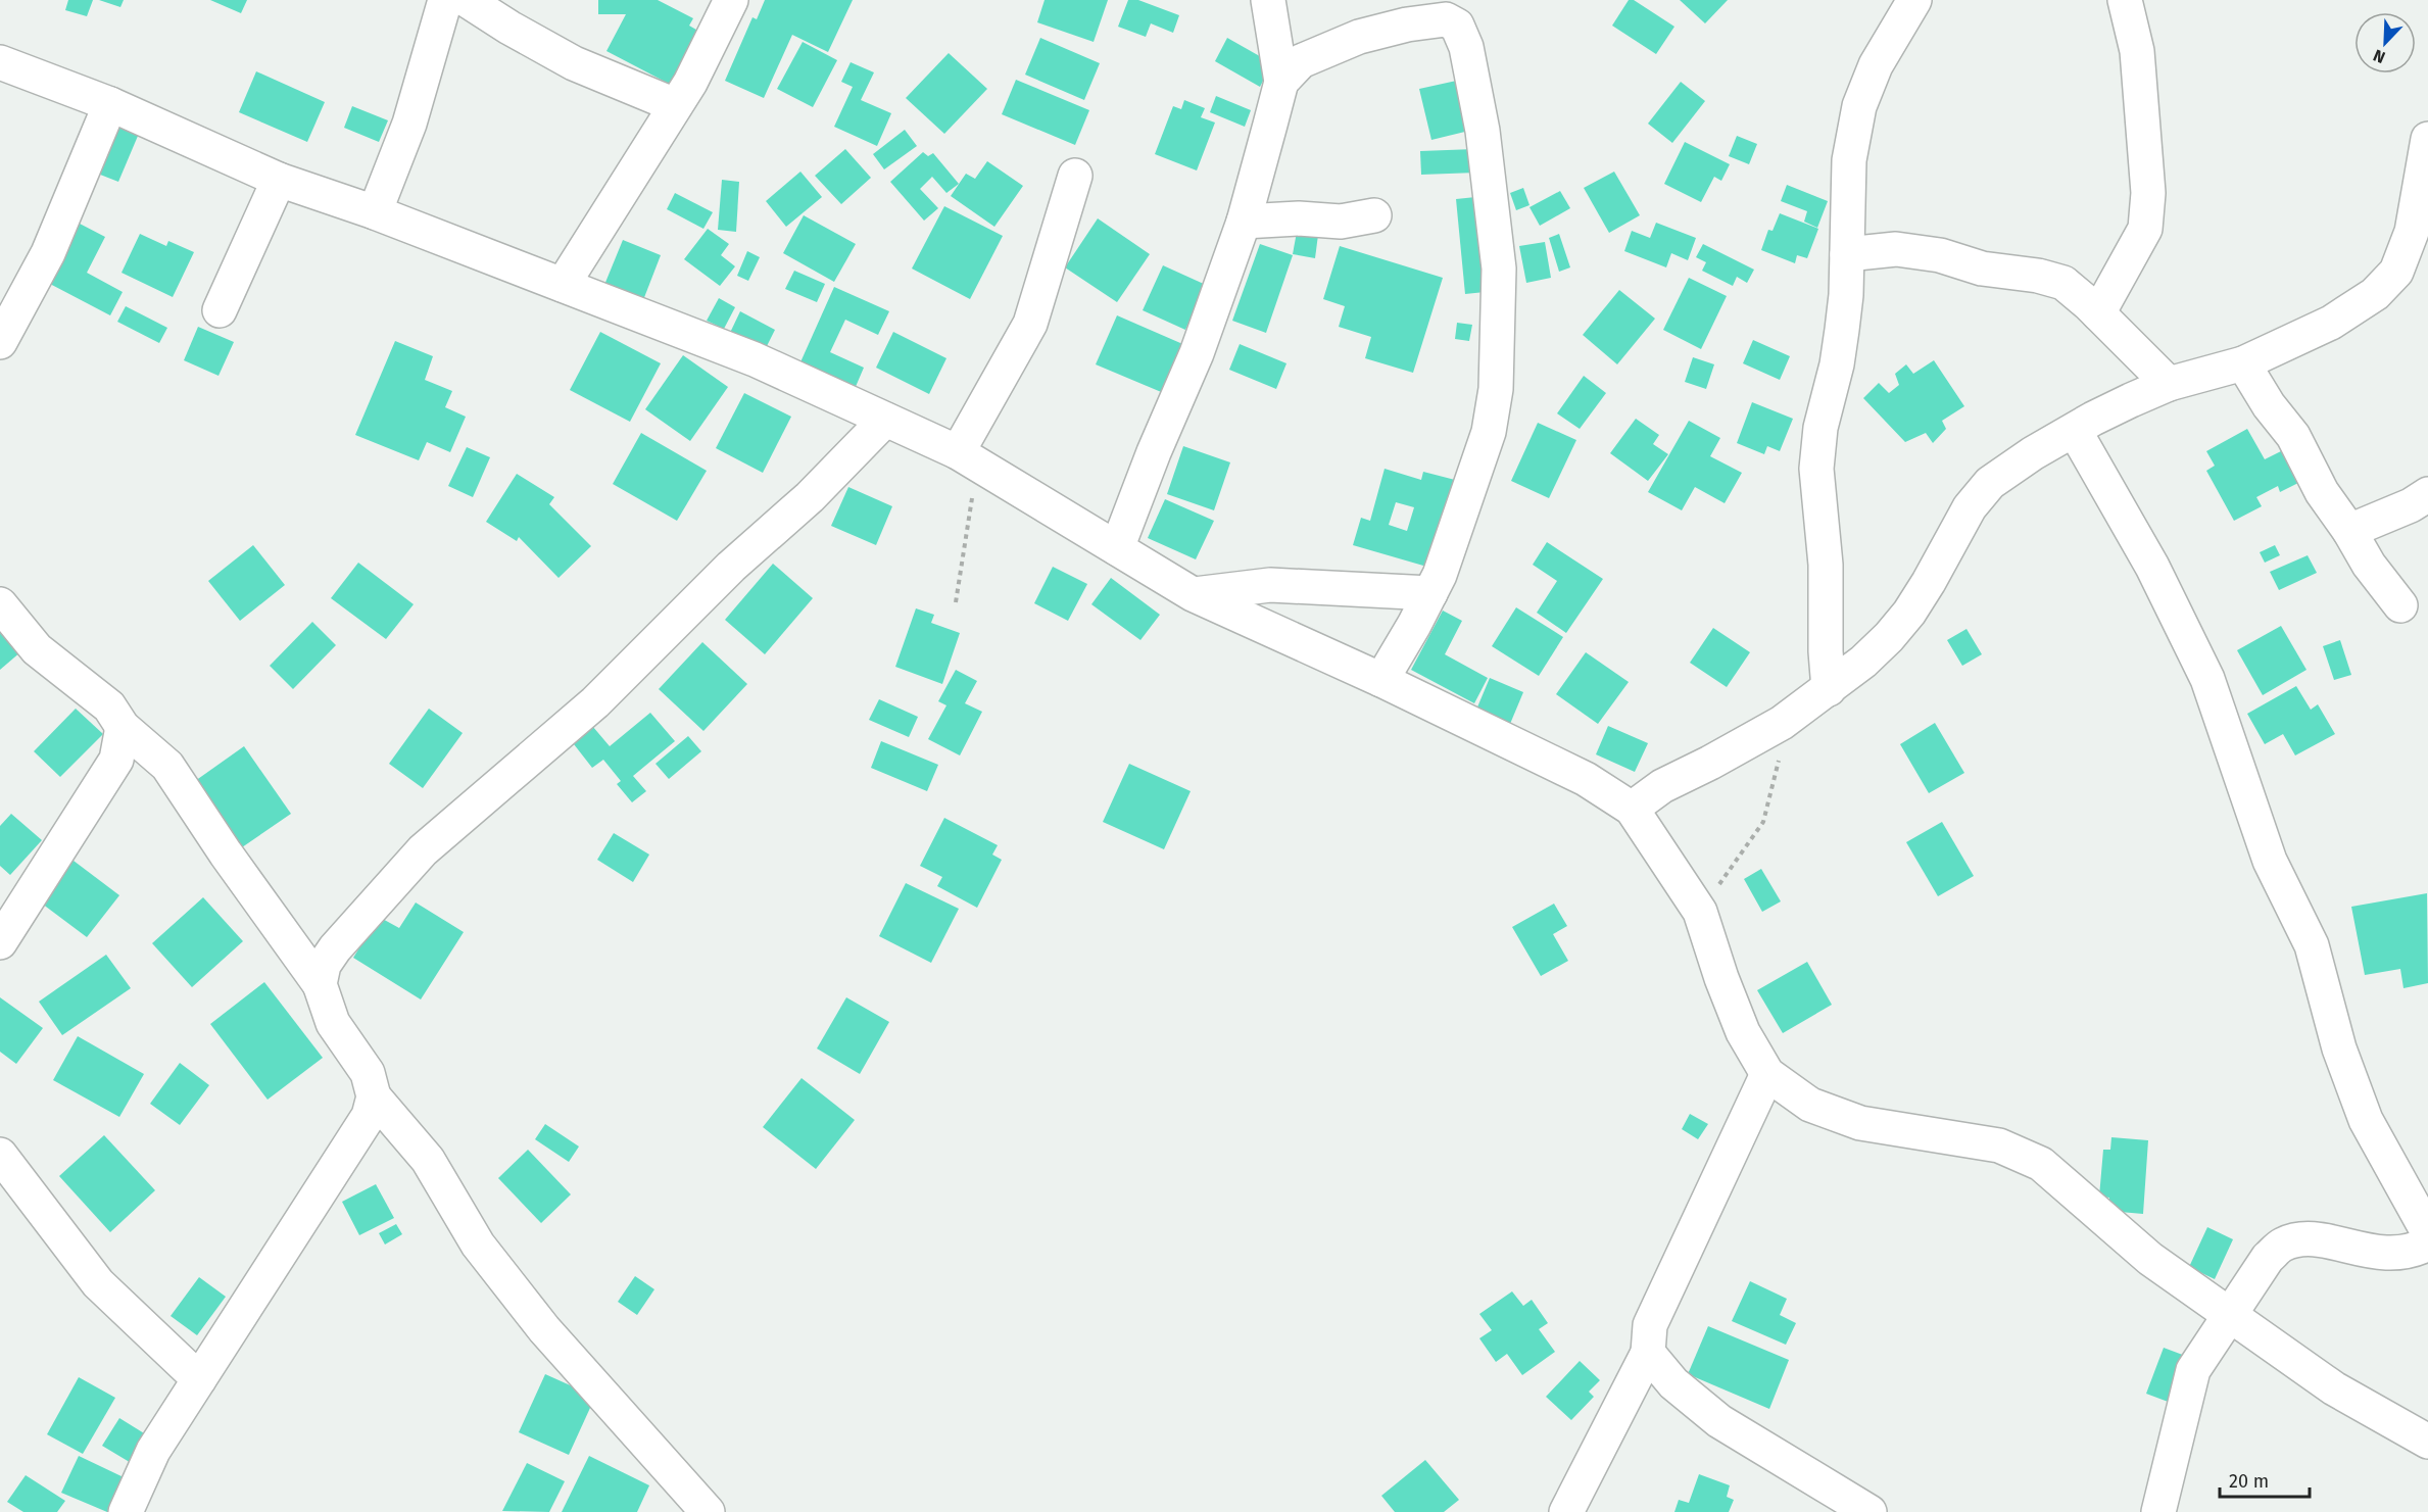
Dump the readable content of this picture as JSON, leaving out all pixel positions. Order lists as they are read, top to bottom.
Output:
{
  "scale_bar": "20 m",
  "north": "bottom left"
}
